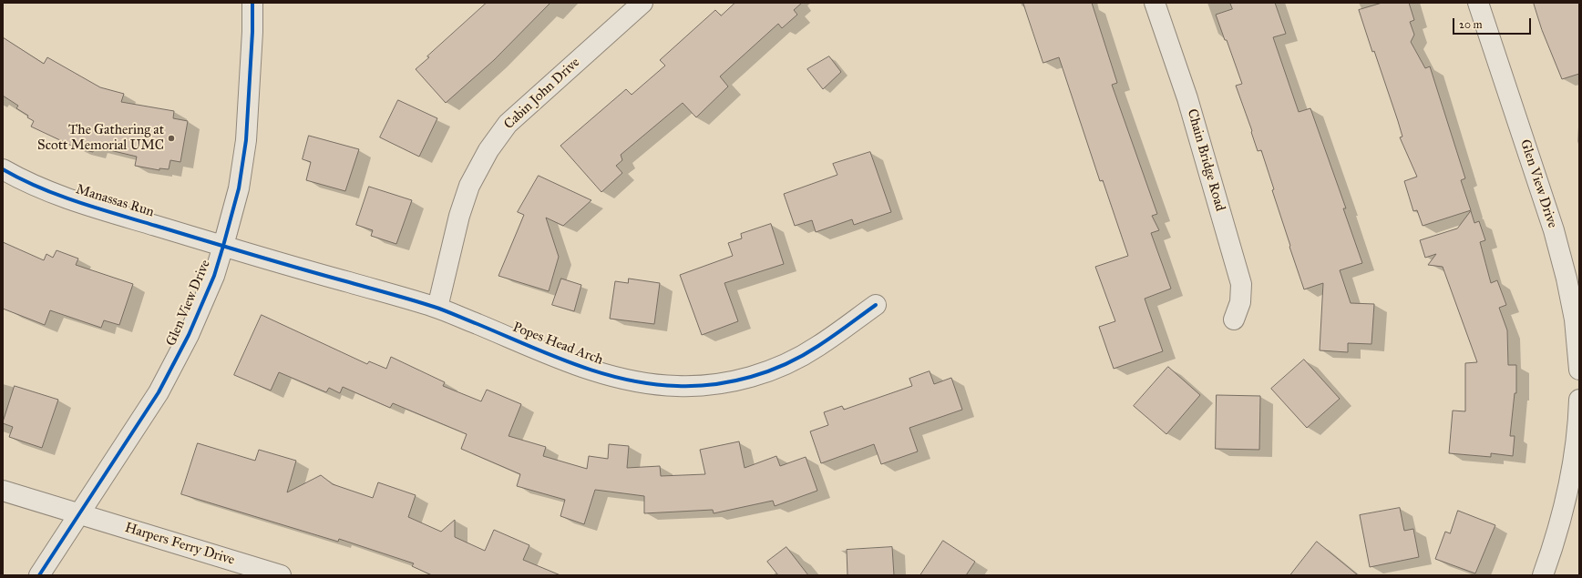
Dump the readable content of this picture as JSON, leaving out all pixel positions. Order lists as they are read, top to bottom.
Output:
{
  "streets": {
    "street": [
      "Cabin John Drive",
      "Chain Bridge Road",
      "Glen View Drive",
      "Manassas Run",
      "Popes Head Arch",
      "Harpers Ferry Drive"
    ]
  },
  "crossings": [
    ["Cabin John Drive", "Popes Head Arch"],
    ["Glen View Drive", "Manassas Run"],
    ["Glen View Drive", "Popes Head Arch"],
    ["Glen View Drive", "Harpers Ferry Drive"],
    ["Manassas Run", "Popes Head Arch"]
  ],
  "places": ["The Gathering at Scott Memorial UMC"],
  "scale_bar": "20 m"
}
